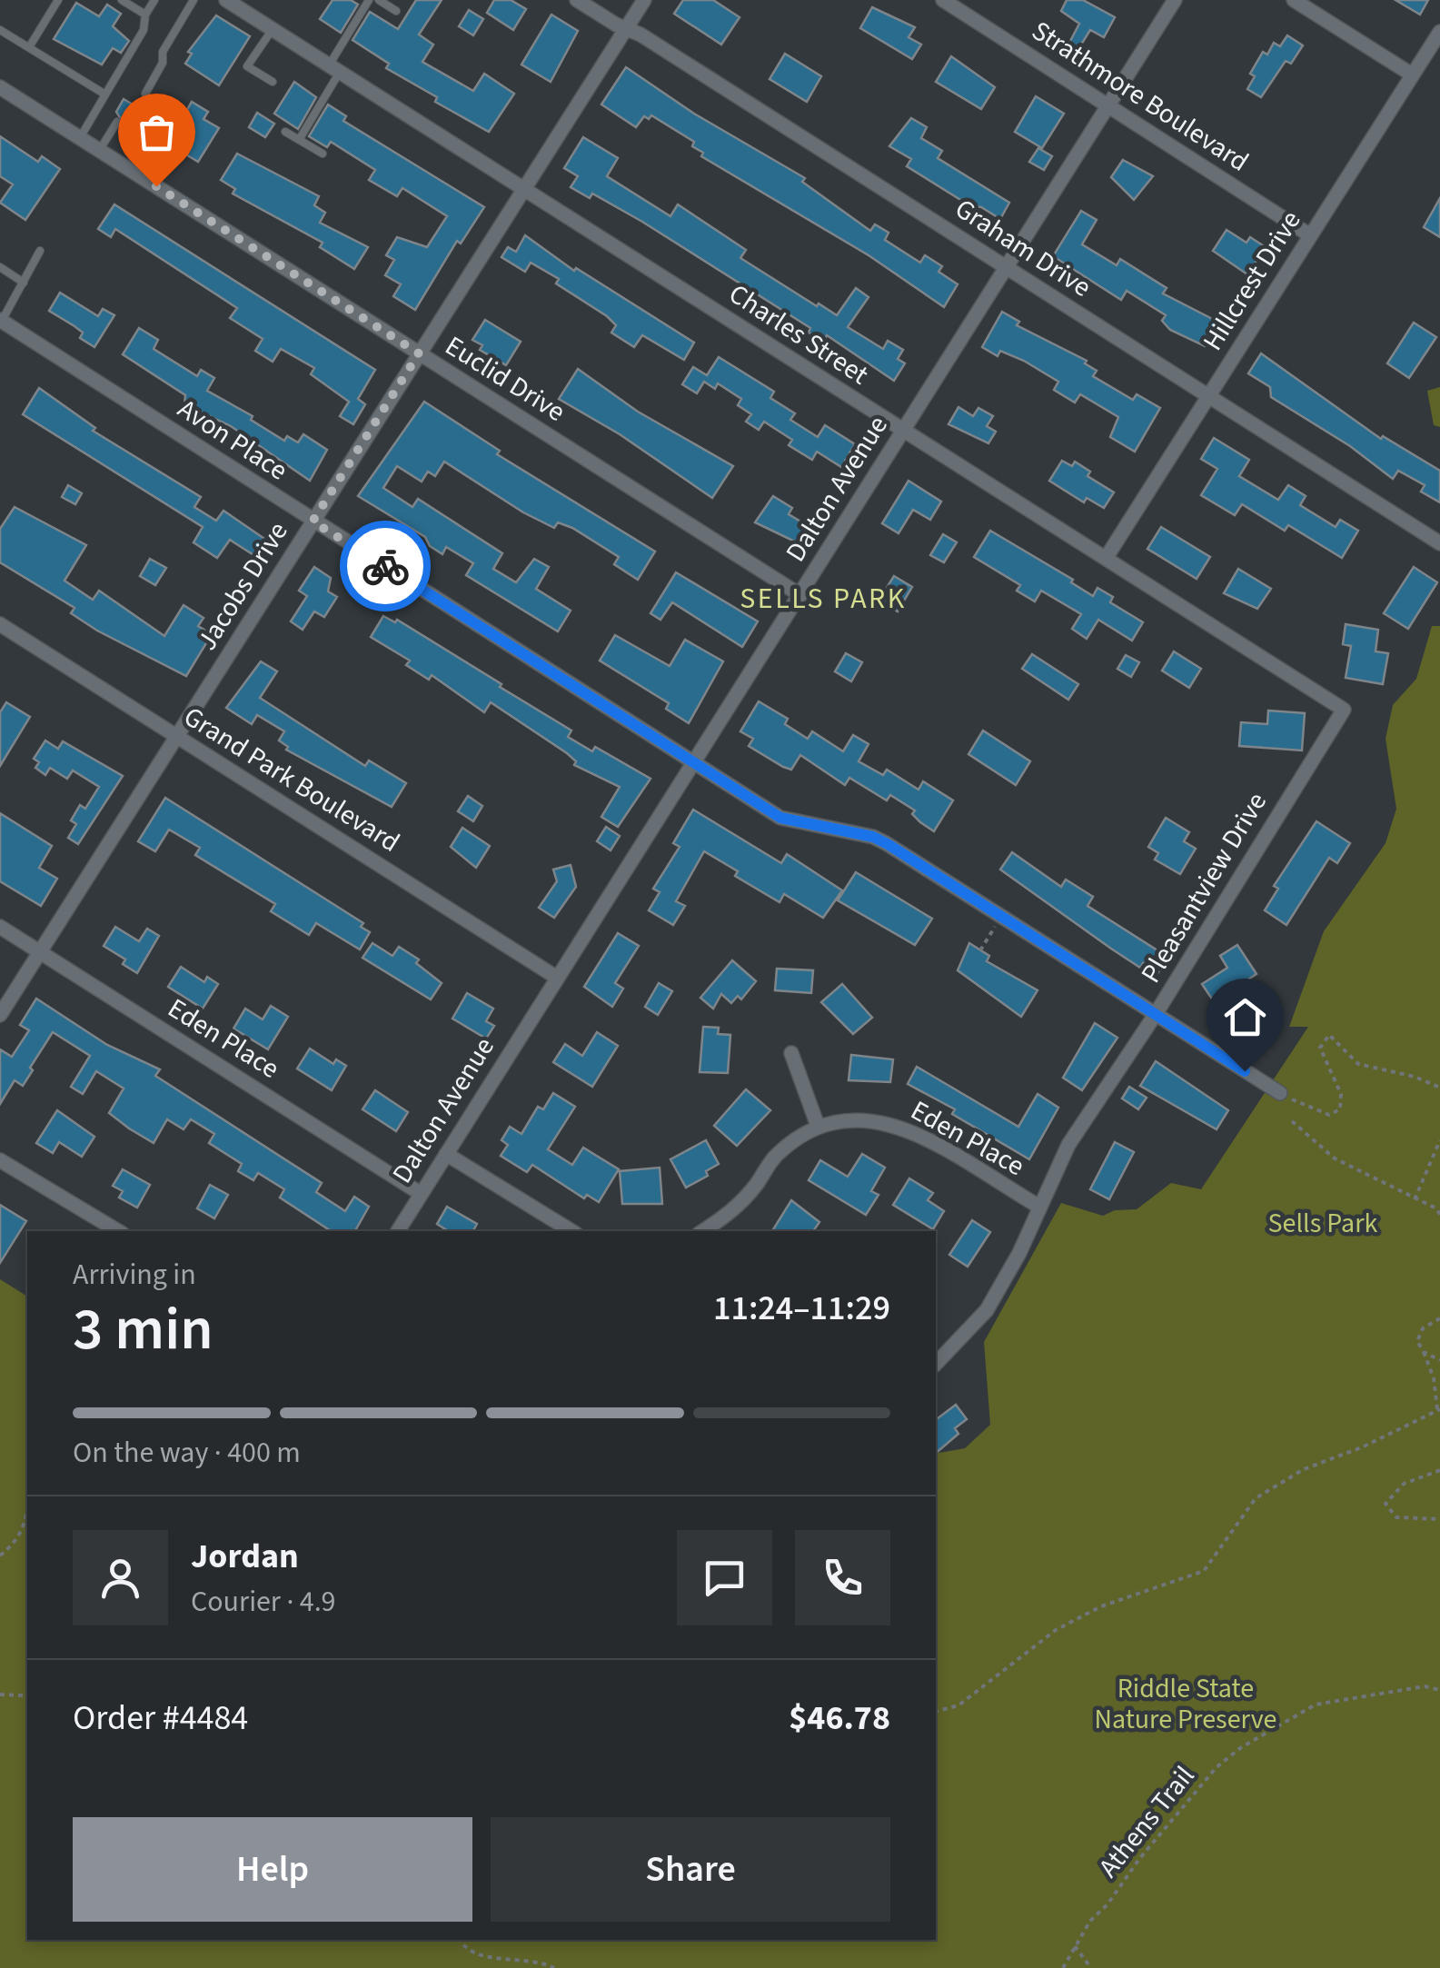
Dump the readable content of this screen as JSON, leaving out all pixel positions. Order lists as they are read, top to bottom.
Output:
{
  "streets": {
    "street": [
      "Strathmore Boulevard",
      "Graham Drive",
      "Hillcrest Drive",
      "Charles Street",
      "Euclid Drive",
      "Avon Place",
      "Dalton Avenue",
      "Jacobs Drive",
      "Grand Park Boulevard",
      "Pleasantview Drive",
      "Eden Place"
    ],
    "path": ["Athens Trail"]
  },
  "crossings": [
    ["Strathmore Boulevard", "Hillcrest Drive"],
    ["Strathmore Boulevard", "Dalton Avenue"],
    ["Graham Drive", "Hillcrest Drive"],
    ["Graham Drive", "Dalton Avenue"],
    ["Graham Drive", "Jacobs Drive"],
    ["Hillcrest Drive", "Charles Street"],
    ["Charles Street", "Dalton Avenue"],
    ["Charles Street", "Jacobs Drive"],
    ["Charles Street", "Pleasantview Drive"],
    ["Euclid Drive", "Dalton Avenue"],
    ["Euclid Drive", "Jacobs Drive"],
    ["Avon Place", "Dalton Avenue"],
    ["Avon Place", "Jacobs Drive"],
    ["Avon Place", "Pleasantview Drive"],
    ["Dalton Avenue", "Grand Park Boulevard"],
    ["Dalton Avenue", "Eden Place"],
    ["Jacobs Drive", "Grand Park Boulevard"],
    ["Jacobs Drive", "Eden Place"],
    ["Pleasantview Drive", "Eden Place"]
  ],
  "districts": ["SELLS PARK"],
  "parks": ["Sells Park", "Riddle State Nature Preserve"],
  "page": {
    "heading": ["3 min", "Arriving in", "11:24–11:29"],
    "panel": [
      "Jordan",
      "Courier · 4.9",
      "Order #4484",
      "$46.78"
    ],
    "bar": "On the way · 400 m",
    "buttons": ["Help", "Share"]
  }
}
